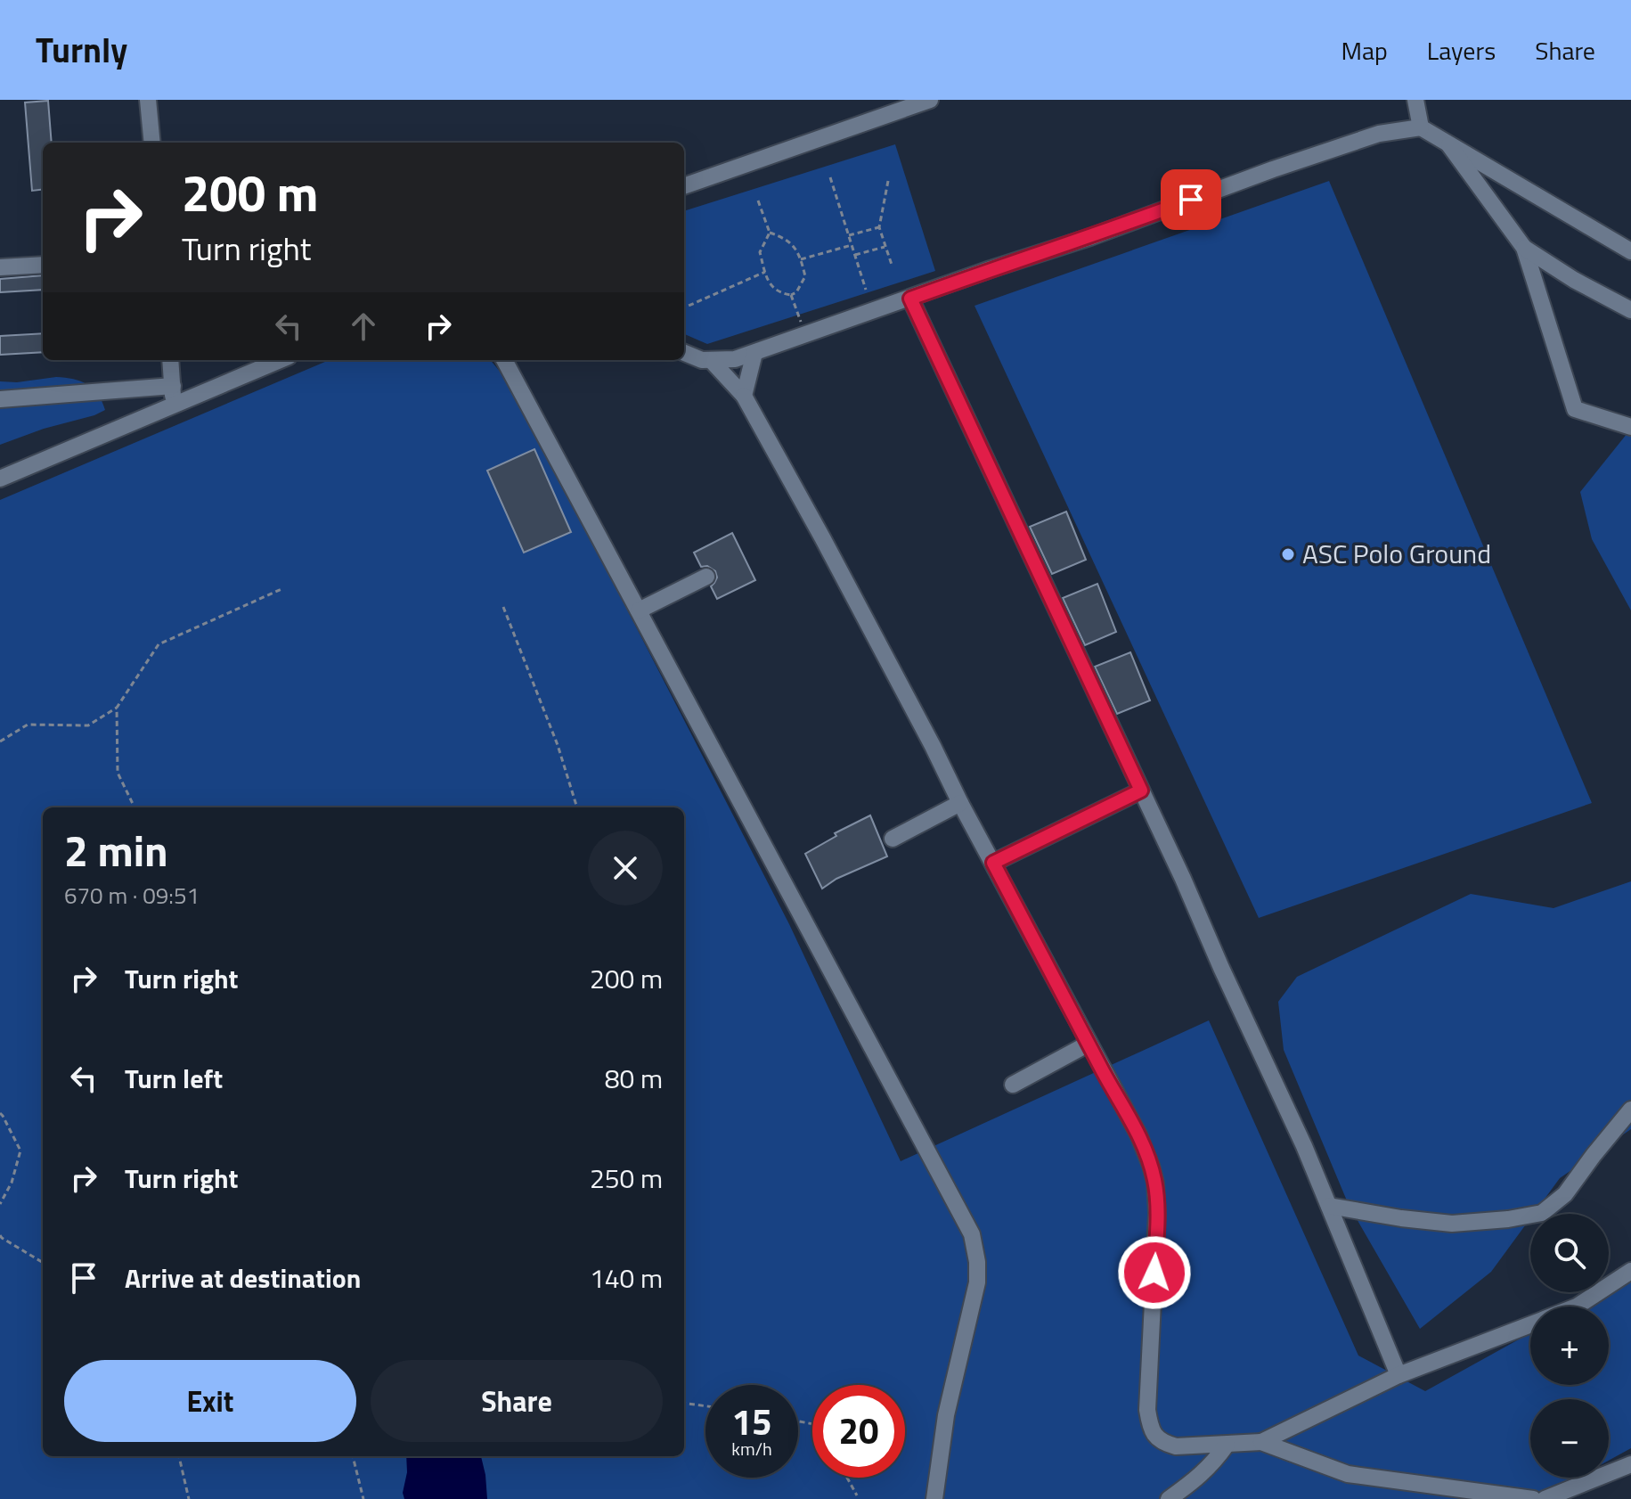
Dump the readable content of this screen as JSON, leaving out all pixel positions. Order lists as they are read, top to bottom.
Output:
{
  "places": ["ASC Polo Ground"],
  "page": {
    "header": "Turnly",
    "nav": ["Map", "Layers", "Share"],
    "turn": ["200 m", "Turn right"],
    "heading": ["2 min", "670 m · 09:51"],
    "list": [
      {
        "name": "Turn right",
        "value": "200 m"
      },
      {
        "name": "Turn left",
        "value": "80 m"
      },
      {
        "name": "Turn right",
        "value": "250 m"
      },
      {
        "name": "Arrive at destination",
        "value": "140 m"
      }
    ],
    "map_buttons": ["+", "−"],
    "buttons": ["Exit", "Share"],
    "speed": "15 km/h",
    "limit": "20"
  }
}
